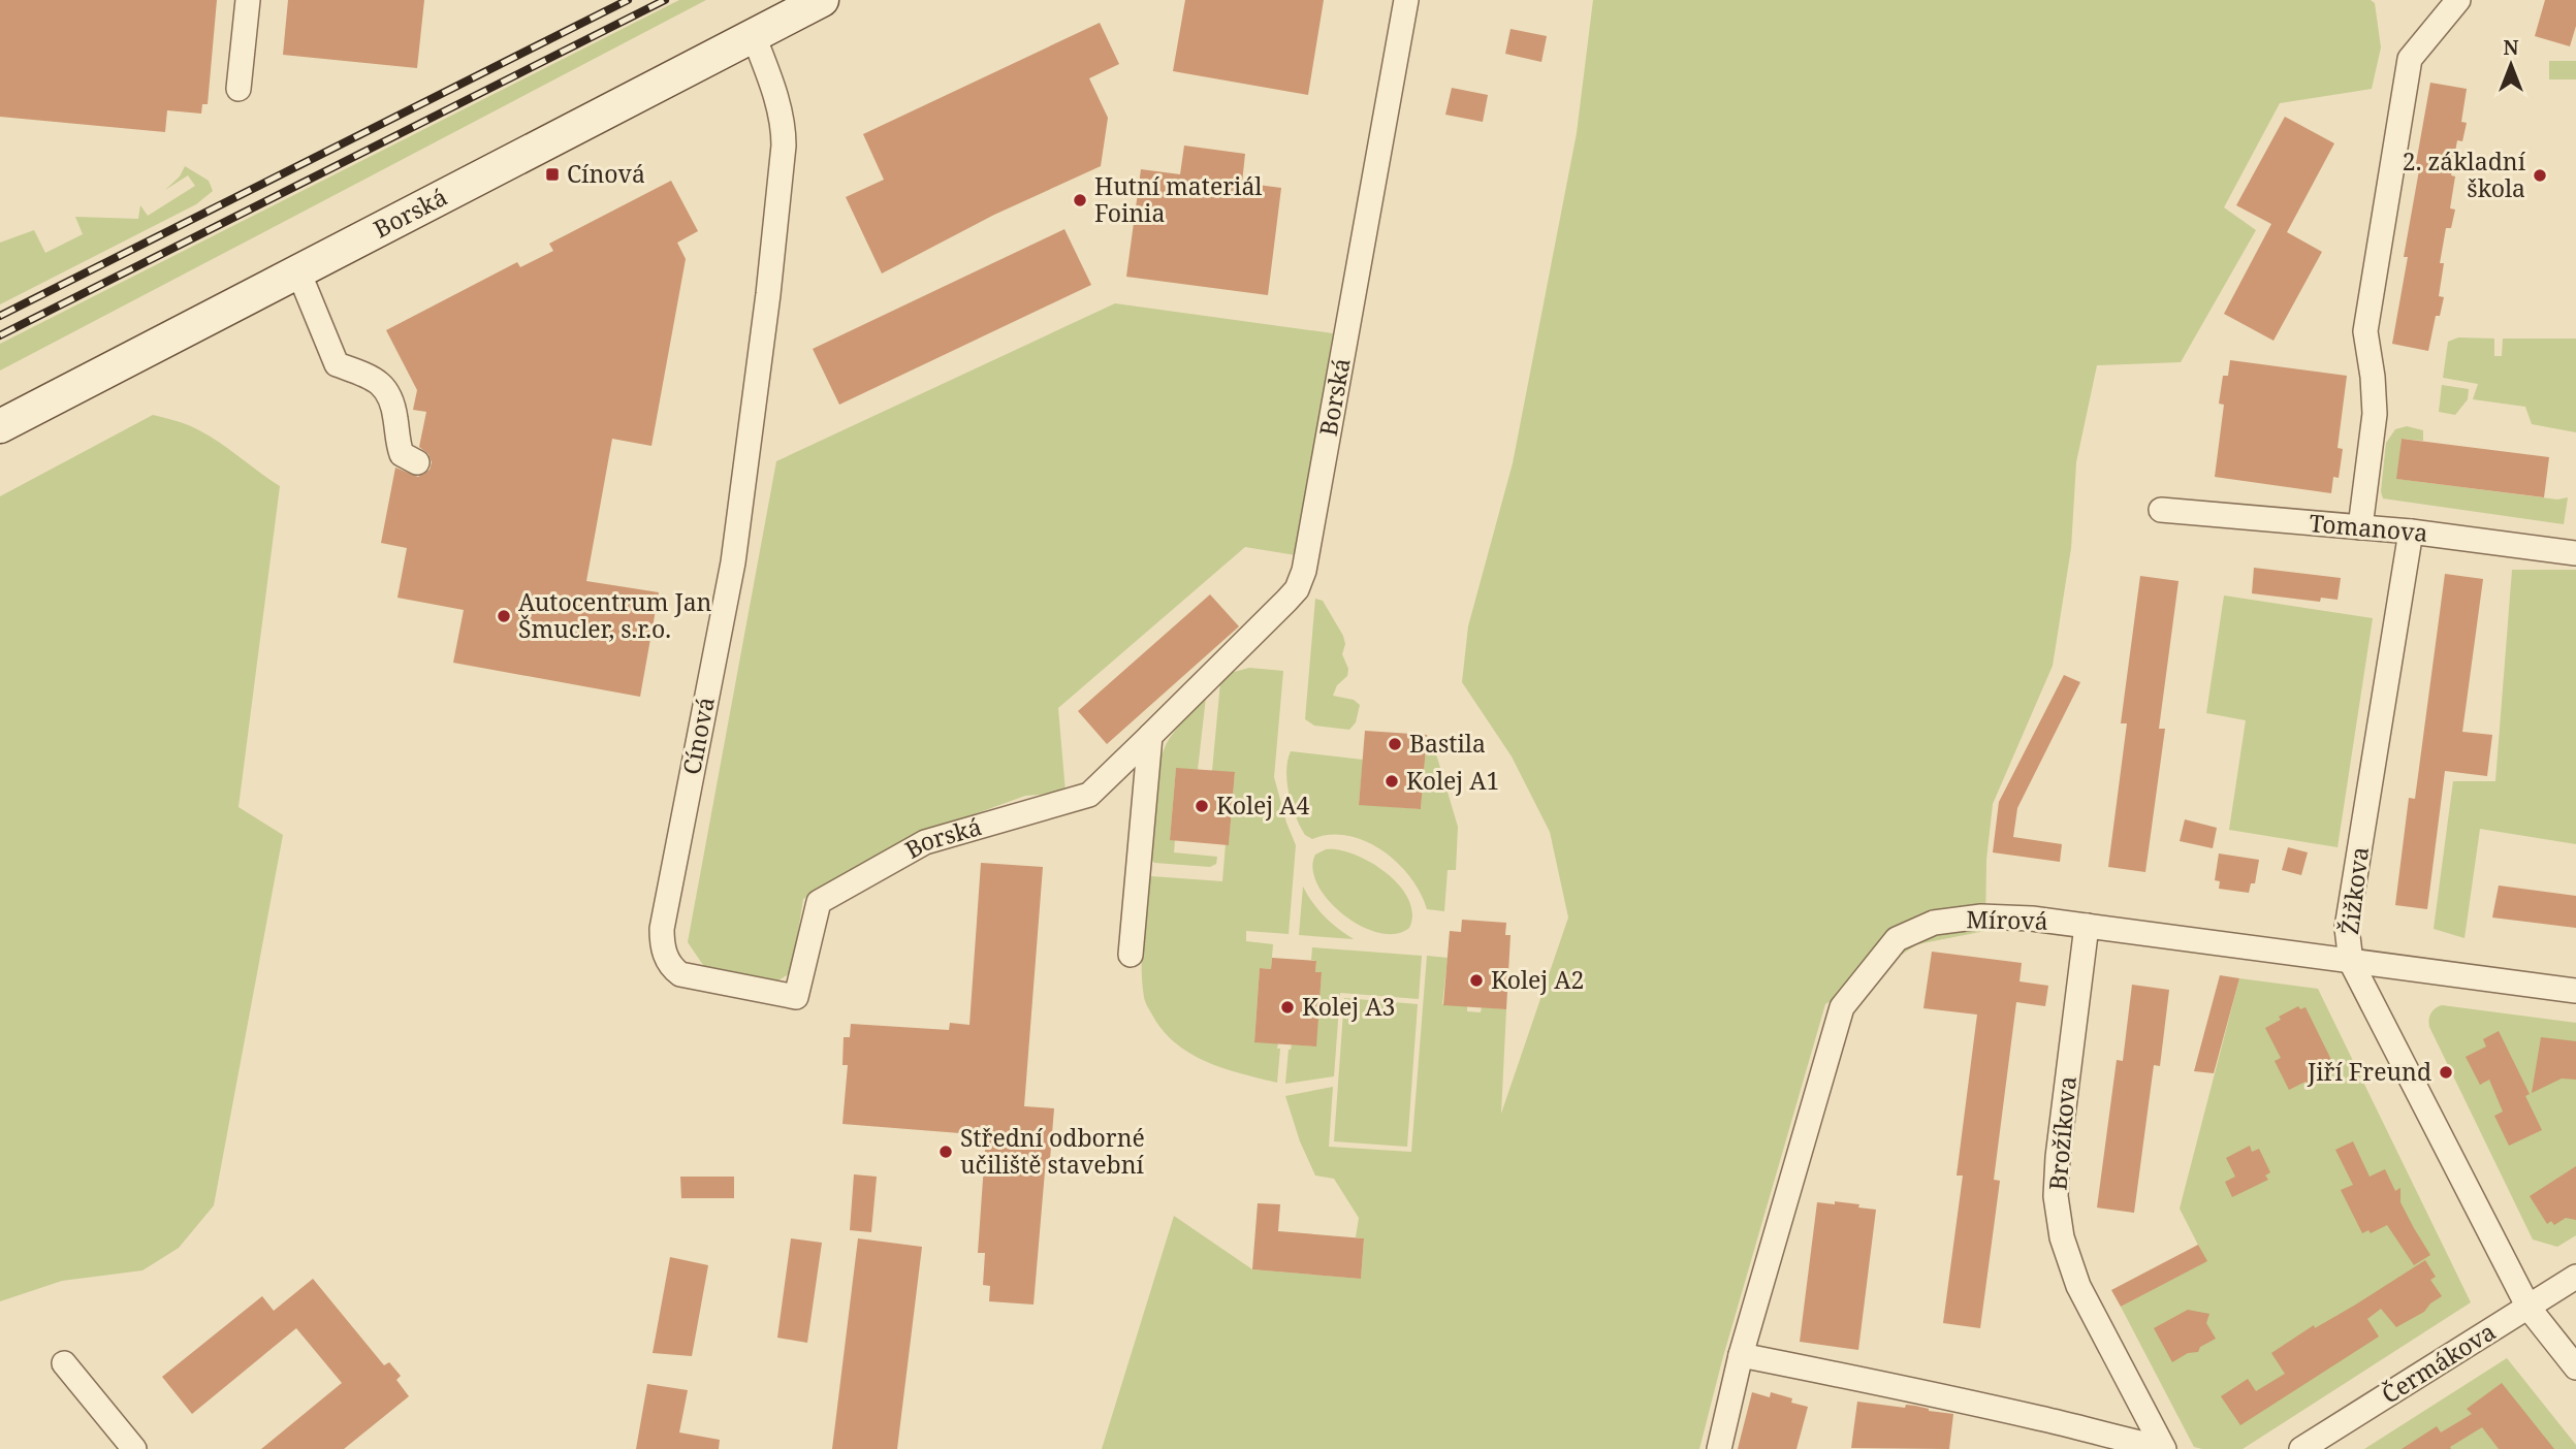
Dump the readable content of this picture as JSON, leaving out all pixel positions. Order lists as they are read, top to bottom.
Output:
{
  "streets": {
    "street": [
      "Borská",
      "Tomanova",
      "Cínová",
      "Žižkova",
      "Mírová",
      "Brožíkova",
      "Čermákova"
    ]
  },
  "crossings": [
    ["Borská", "Cínová"],
    ["Tomanova", "Žižkova"],
    ["Žižkova", "Mírová"],
    ["Žižkova", "Čermákova"],
    ["Mírová", "Brožíkova"]
  ],
  "places": {
    "transit": ["Cínová"],
    "other": [
      "2. základní škola",
      "Hutní materiál Foinia",
      "Autocentrum Jan Šmucler, s.r.o.",
      "Bastila",
      "Kolej A1",
      "Kolej A4",
      "Kolej A2",
      "Kolej A3",
      "Jiří Freund",
      "Střední odborné učiliště stavební"
    ]
  },
  "north": "top"
}
